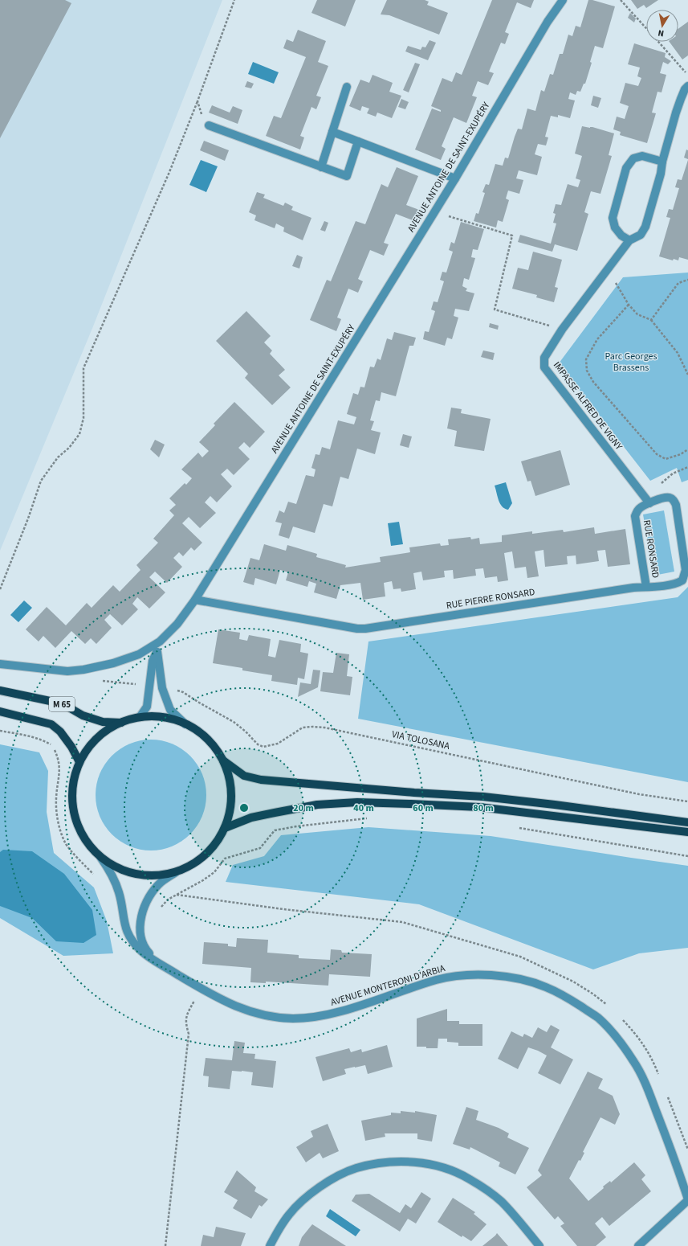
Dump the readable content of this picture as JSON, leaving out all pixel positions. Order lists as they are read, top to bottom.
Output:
{
  "streets": {
    "main road": ["M 65"],
    "street": [
      "AVENUE ANTOINE DE SAINT-EXUPÉRY",
      "IMPASSE ALFRED DE VIGNY",
      "RUE RONSARD",
      "RUE PIERRE RONSARD",
      "AVENUE MONTERONI D'ARBIA"
    ],
    "path": ["VIA TOLOSANA"]
  },
  "crossings": [
    ["AVENUE ANTOINE DE SAINT-EXUPÉRY", "RUE PIERRE RONSARD"],
    ["IMPASSE ALFRED DE VIGNY", "RUE RONSARD"],
    ["IMPASSE ALFRED DE VIGNY", "RUE PIERRE RONSARD"],
    ["RUE RONSARD", "RUE PIERRE RONSARD"]
  ],
  "parks": ["Parc Georges Brassens"],
  "north": "bottom",
  "rings": [
    "20 m",
    "40 m",
    "60 m",
    "80 m"
  ]
}
